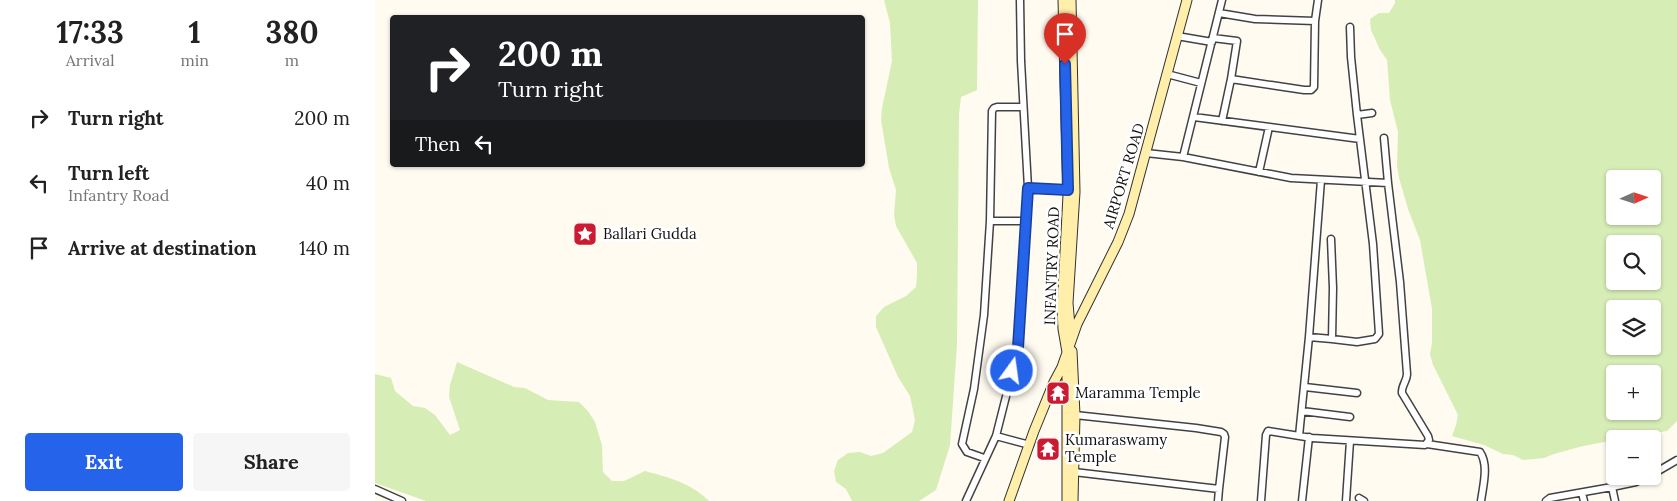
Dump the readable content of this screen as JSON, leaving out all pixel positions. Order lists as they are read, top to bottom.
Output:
{
  "streets": {
    "street": ["AIRPORT ROAD", "INFANTRY ROAD"]
  },
  "crossings": [
    ["AIRPORT ROAD", "INFANTRY ROAD"]
  ],
  "places": {
    "place": ["Ballari Gudda"],
    "temple": ["Maramma Temple", "Kumaraswamy Temple"]
  },
  "north": "right",
  "page": {
    "eta": [
      "17:33",
      "Arrival",
      "1",
      "min",
      "380",
      "m"
    ],
    "turn": ["200 m", "Turn right"],
    "list": [
      {
        "name": "Turn right",
        "value": "200 m"
      },
      {
        "name": "Turn left",
        "note": "Infantry Road",
        "value": "40 m"
      },
      {
        "name": "Arrive at destination",
        "value": "140 m"
      }
    ],
    "then": "Then",
    "map_buttons": ["+", "−"],
    "buttons": ["Exit", "Share"]
  }
}
